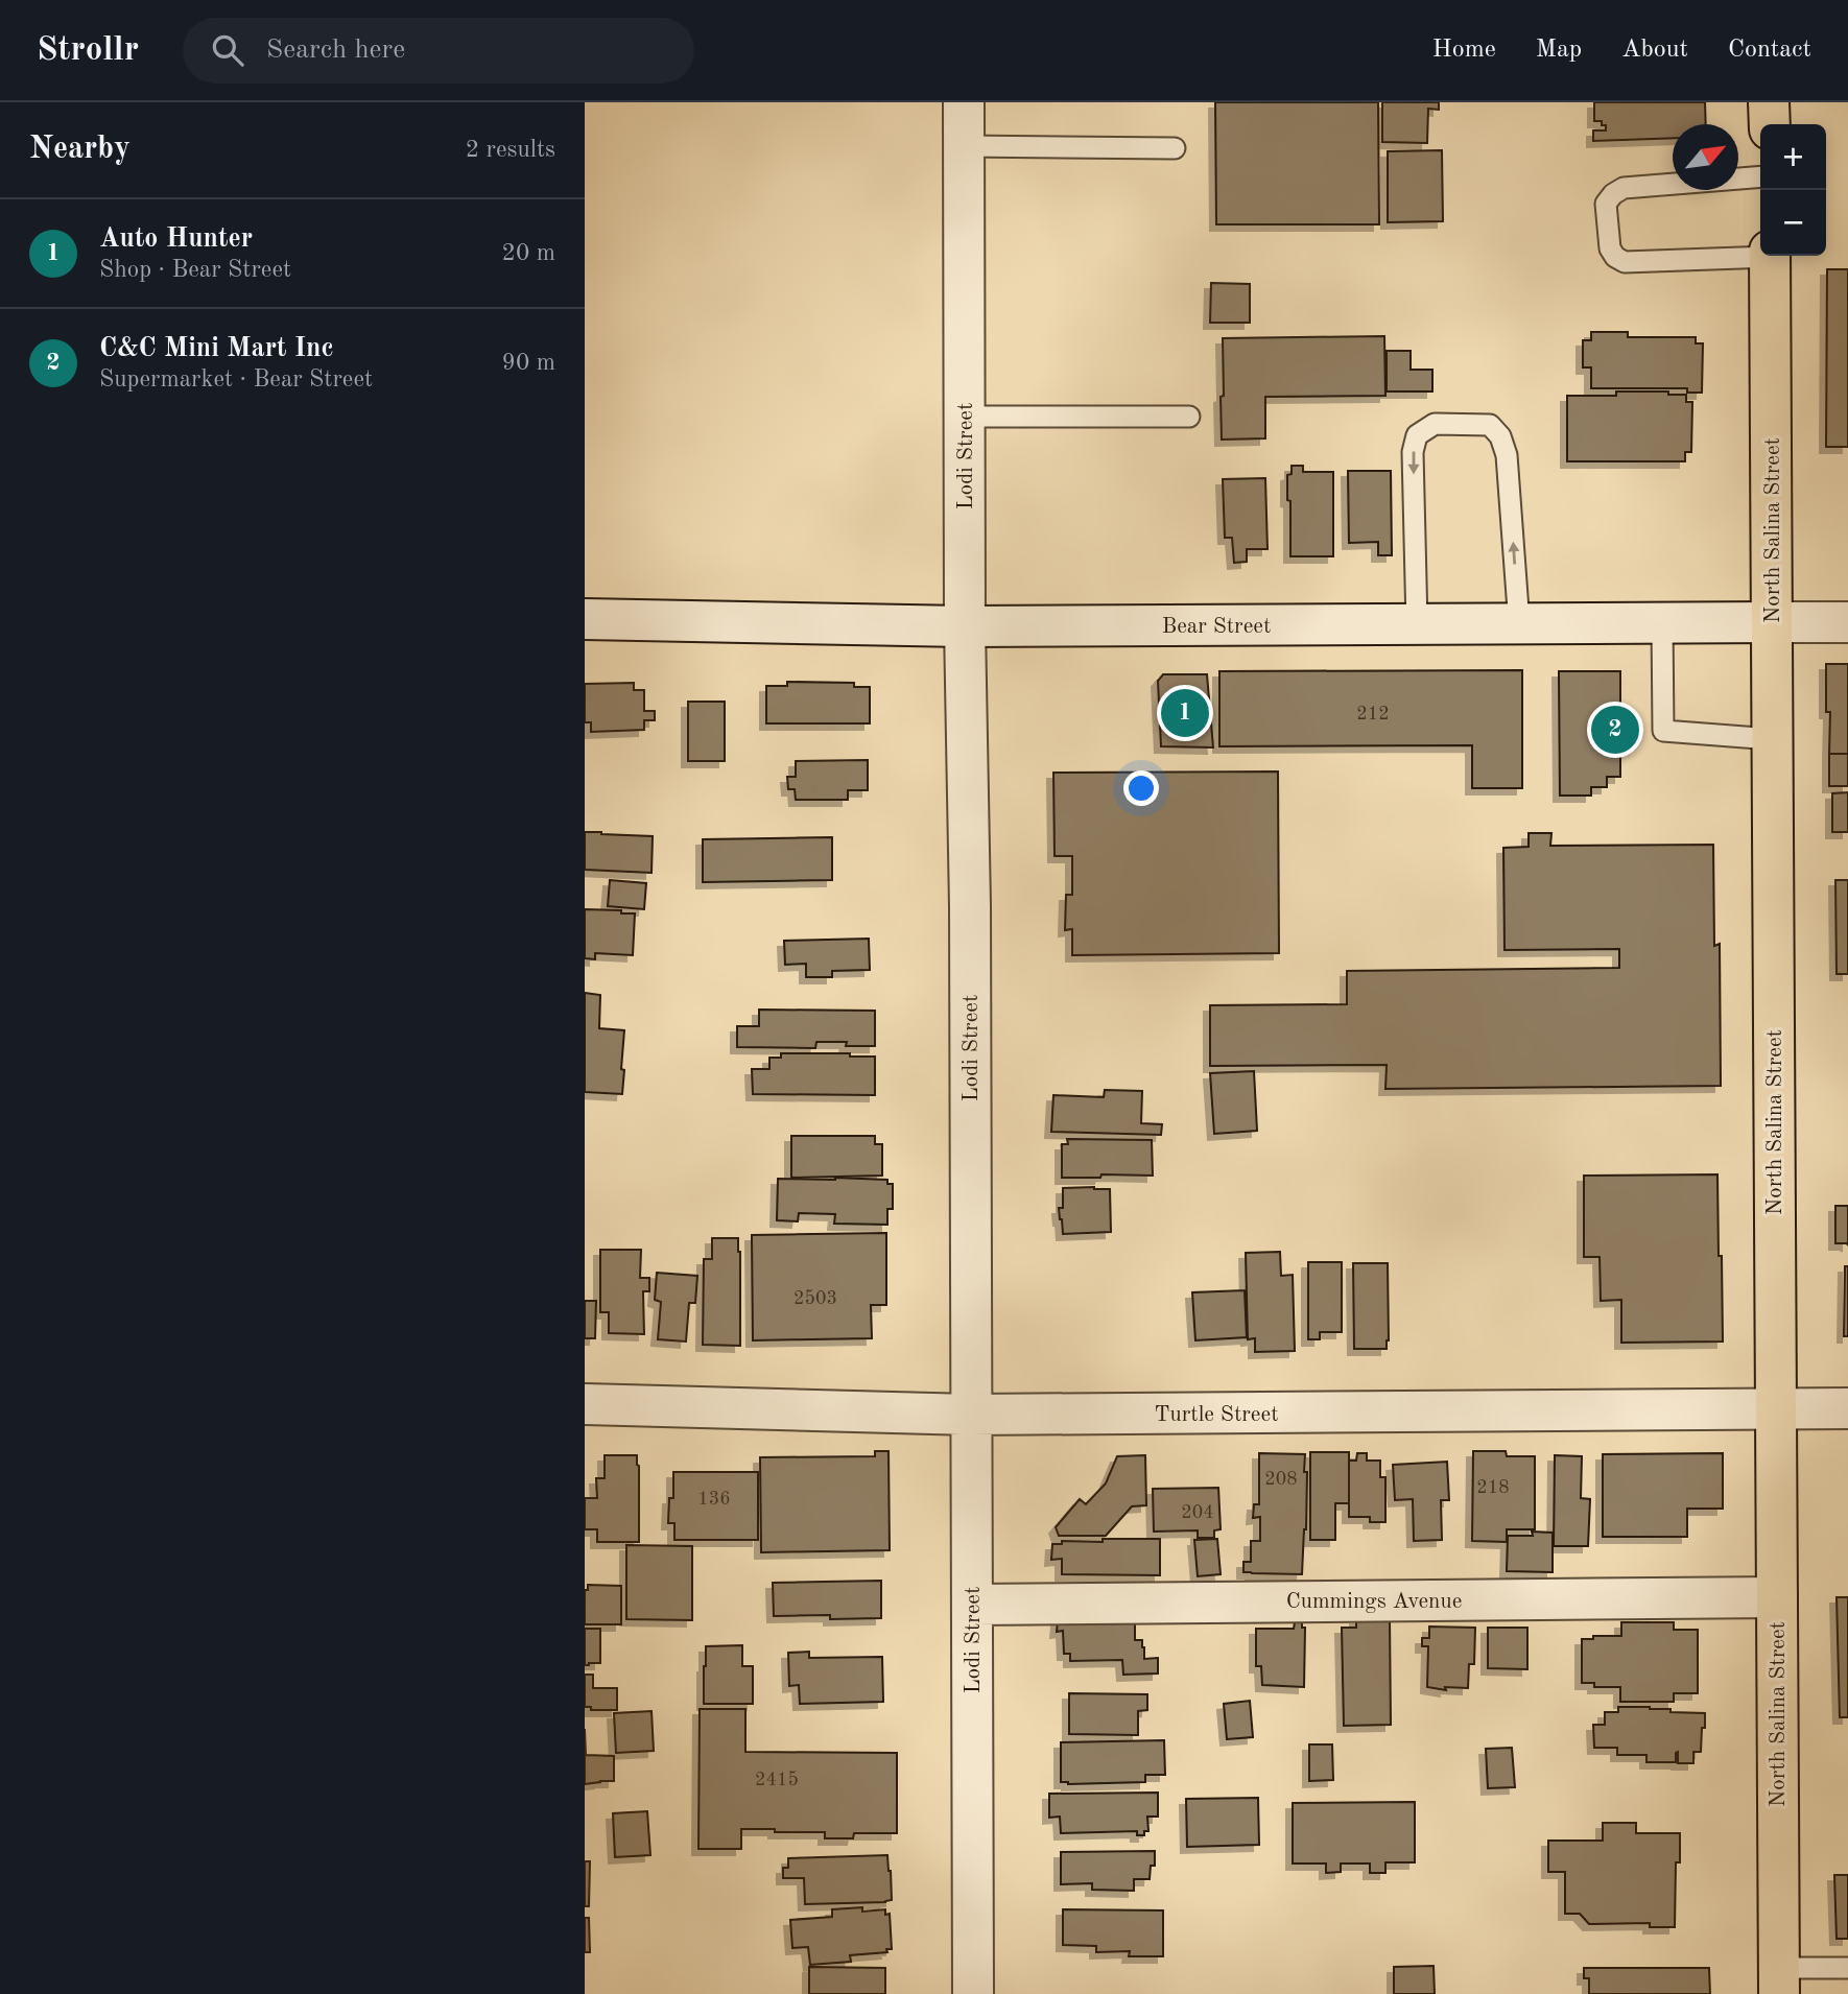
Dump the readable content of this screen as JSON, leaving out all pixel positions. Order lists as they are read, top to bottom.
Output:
{
  "streets": {
    "main road": ["North Salina Street"],
    "street": [
      "Lodi Street",
      "Bear Street",
      "Turtle Street",
      "Cummings Avenue"
    ]
  },
  "crossings": [
    ["Lodi Street", "Bear Street"],
    ["Lodi Street", "Turtle Street"],
    ["Lodi Street", "Cummings Avenue"],
    ["North Salina Street", "Bear Street"],
    ["North Salina Street", "Turtle Street"],
    ["North Salina Street", "Cummings Avenue"]
  ],
  "house_numbers": [
    "212",
    "2503",
    "208",
    "218",
    "136",
    "204",
    "2415"
  ],
  "north": "top right",
  "page": {
    "header": "Strollr",
    "search": "Search here",
    "nav": [
      "Home",
      "Map",
      "About",
      "Contact"
    ],
    "heading": ["Nearby", "2 results"],
    "map_buttons": ["+", "−"],
    "list": [
      {
        "mark": "1",
        "name": "Auto Hunter",
        "note": "Shop · Bear Street",
        "value": "20 m"
      },
      {
        "mark": "2",
        "name": "C&C Mini Mart Inc",
        "note": "Supermarket · Bear Street",
        "value": "90 m"
      }
    ],
    "pins": ["1", "2"]
  }
}
